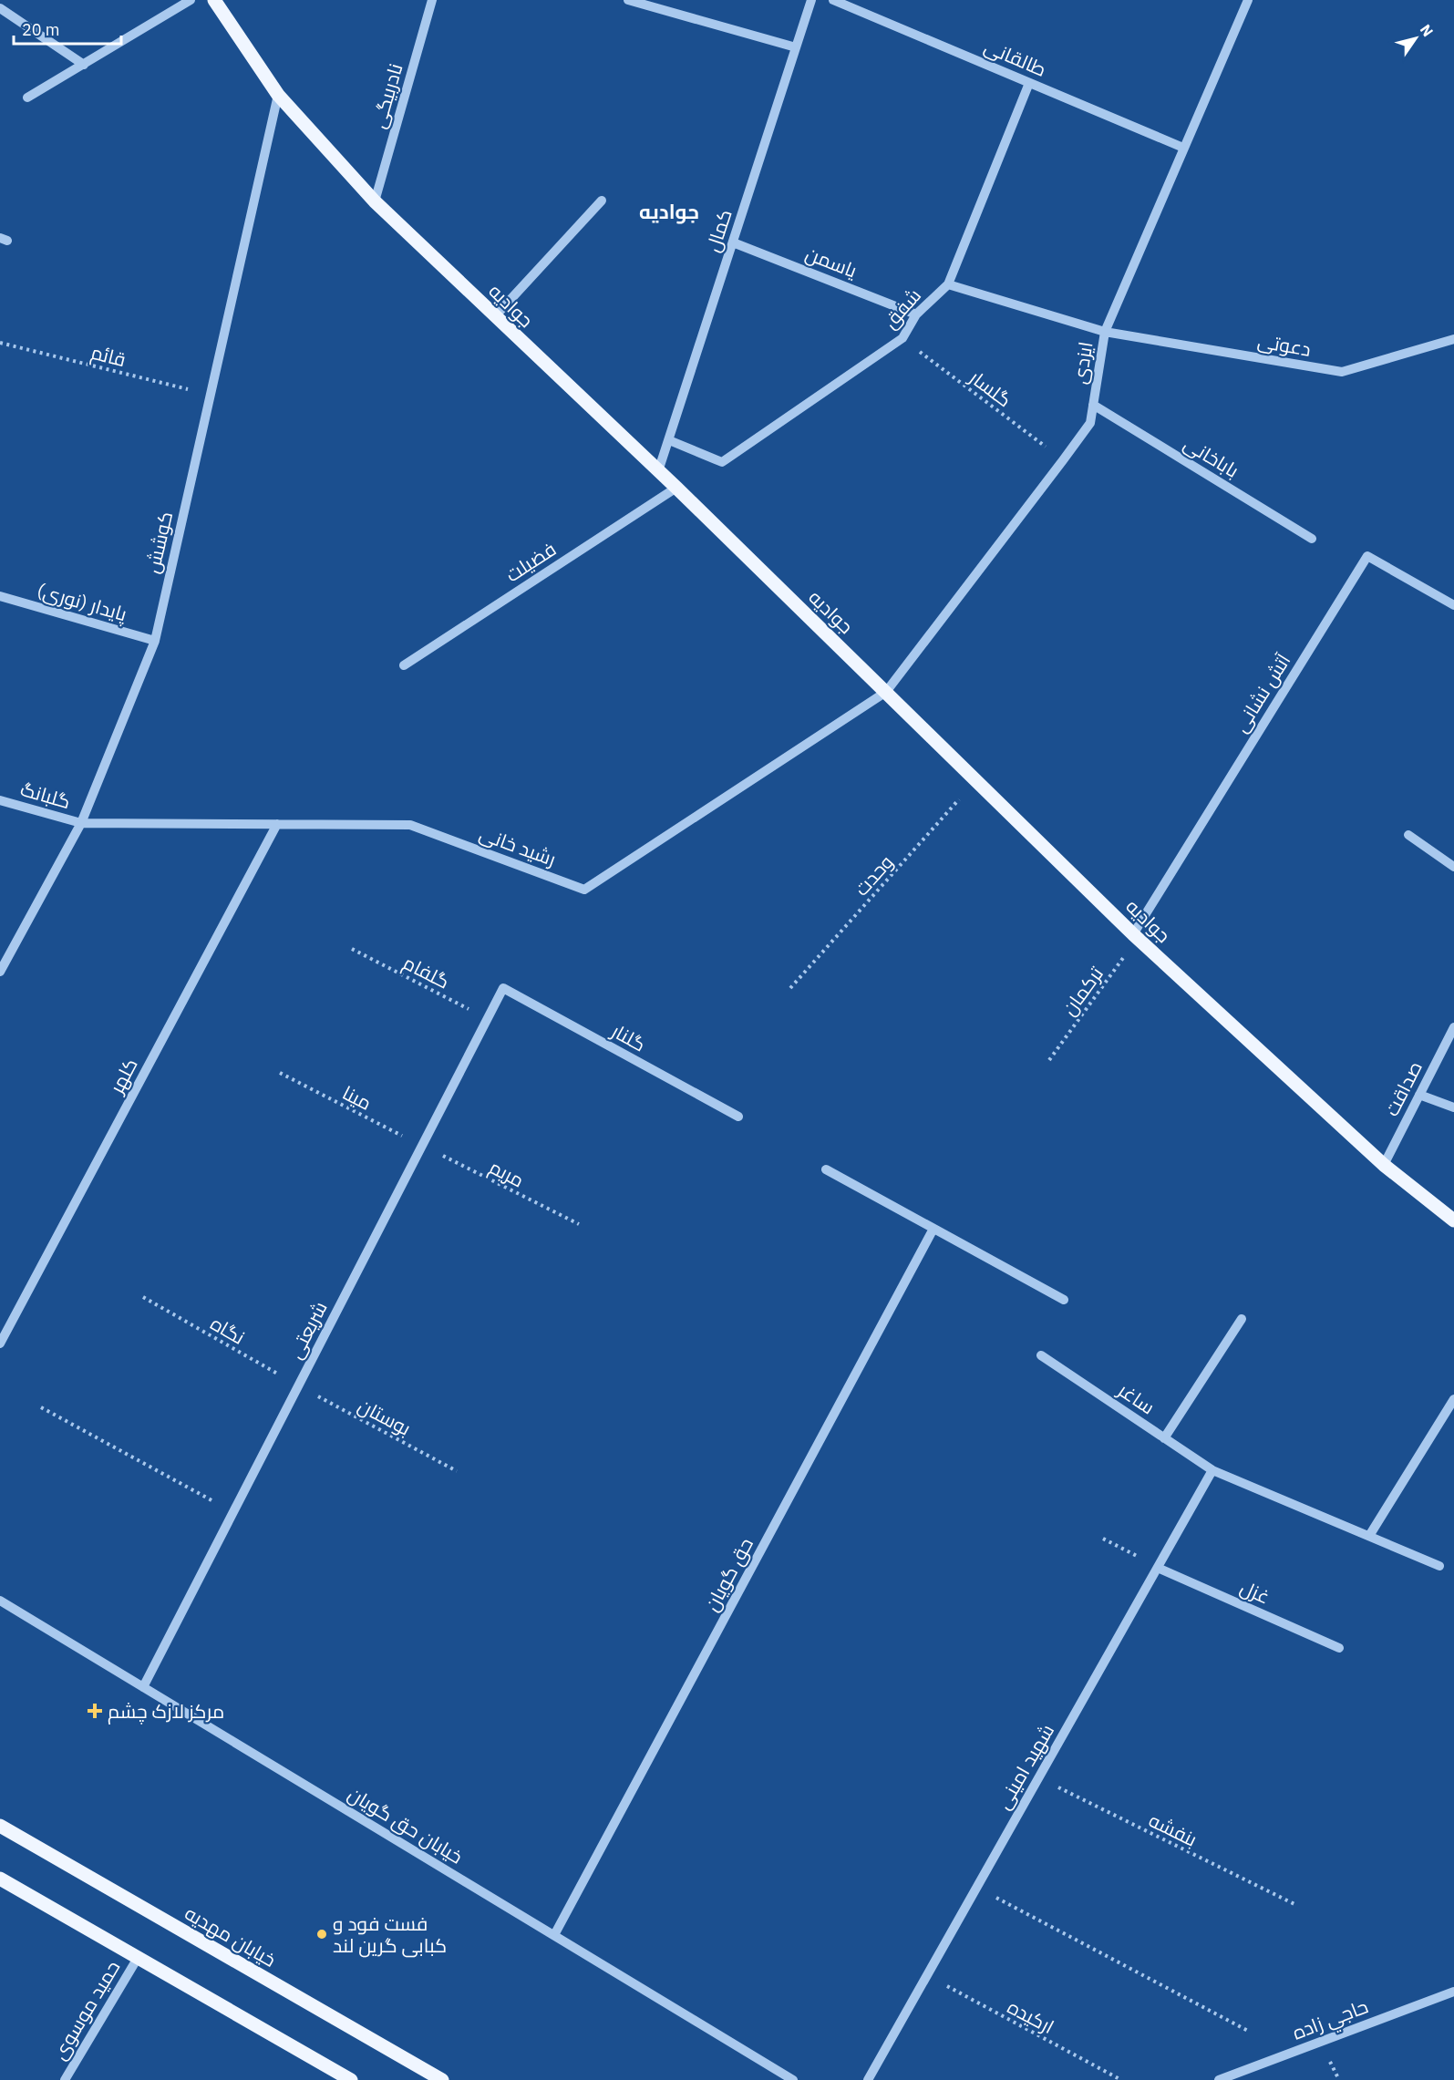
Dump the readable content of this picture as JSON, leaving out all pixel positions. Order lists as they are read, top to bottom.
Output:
{
  "streets": {
    "main road": ["جوادیه", "خیابان مهدیه"],
    "street": [
      "طالقانی",
      "نادربیگی",
      "کمال",
      "یاسمن",
      "شفق",
      "دعوتی",
      "ایزدی",
      "باباخانی",
      "کوشش",
      "فضیلت",
      "پایدار (نوری)",
      "آتش نشانی",
      "گلبانگ",
      "رشید خانی",
      "گلنار",
      "کلهر",
      "صداقت",
      "شریعتی",
      "ساغر",
      "حق گویان",
      "غزل",
      "شهید امینی",
      "خیابان حق گویان",
      "حمید موسوی",
      "حاجي زاده"
    ],
    "path": [
      "قائم",
      "گلسار",
      "وحدت",
      "گلفام",
      "ترکمان",
      "مینا",
      "مریم",
      "نگاه",
      "بوستان",
      "بنفشه",
      "ارکیده"
    ]
  },
  "crossings": [
    ["طالقانی", "شفق"],
    ["طالقانی", "ایزدی"],
    ["نادربیگی", "جوادیه"],
    ["کمال", "یاسمن"],
    ["کمال", "جوادیه"],
    ["کمال", "شفق"],
    ["یاسمن", "شفق"],
    ["جوادیه", "ایزدی"],
    ["جوادیه", "کوشش"],
    ["جوادیه", "فضیلت"],
    ["جوادیه", "آتش نشانی"],
    ["جوادیه", "رشید خانی"],
    ["جوادیه", "وحدت"],
    ["جوادیه", "ترکمان"],
    ["جوادیه", "صداقت"],
    ["شفق", "دعوتی"],
    ["شفق", "گلسار"],
    ["دعوتی", "ایزدی"],
    ["قائم", "کوشش"],
    ["ایزدی", "گلسار"],
    ["ایزدی", "باباخانی"],
    ["ایزدی", "رشید خانی"],
    ["کوشش", "پایدار (نوری)"],
    ["کوشش", "گلبانگ"],
    ["کوشش", "رشید خانی"],
    ["آتش نشانی", "ترکمان"],
    ["گلبانگ", "رشید خانی"],
    ["رشید خانی", "کلهر"],
    ["گلفام", "شریعتی"],
    ["گلنار", "شریعتی"],
    ["مینا", "مریم"],
    ["مینا", "شریعتی"],
    ["مریم", "شریعتی"],
    ["نگاه", "شریعتی"],
    ["نگاه", "بوستان"],
    ["شریعتی", "بوستان"],
    ["شریعتی", "خیابان حق گویان"],
    ["ساغر", "شهید امینی"],
    ["حق گویان", "خیابان حق گویان"],
    ["غزل", "شهید امینی"],
    ["شهید امینی", "بنفشه"],
    ["شهید امینی", "ارکیده"]
  ],
  "districts": ["جوادیه"],
  "places": {
    "health": ["مرکز لازک چشم"],
    "other": ["فست فود و کبابی گرين لند"]
  },
  "scale_bar": "20 m",
  "north": "top right"
}
